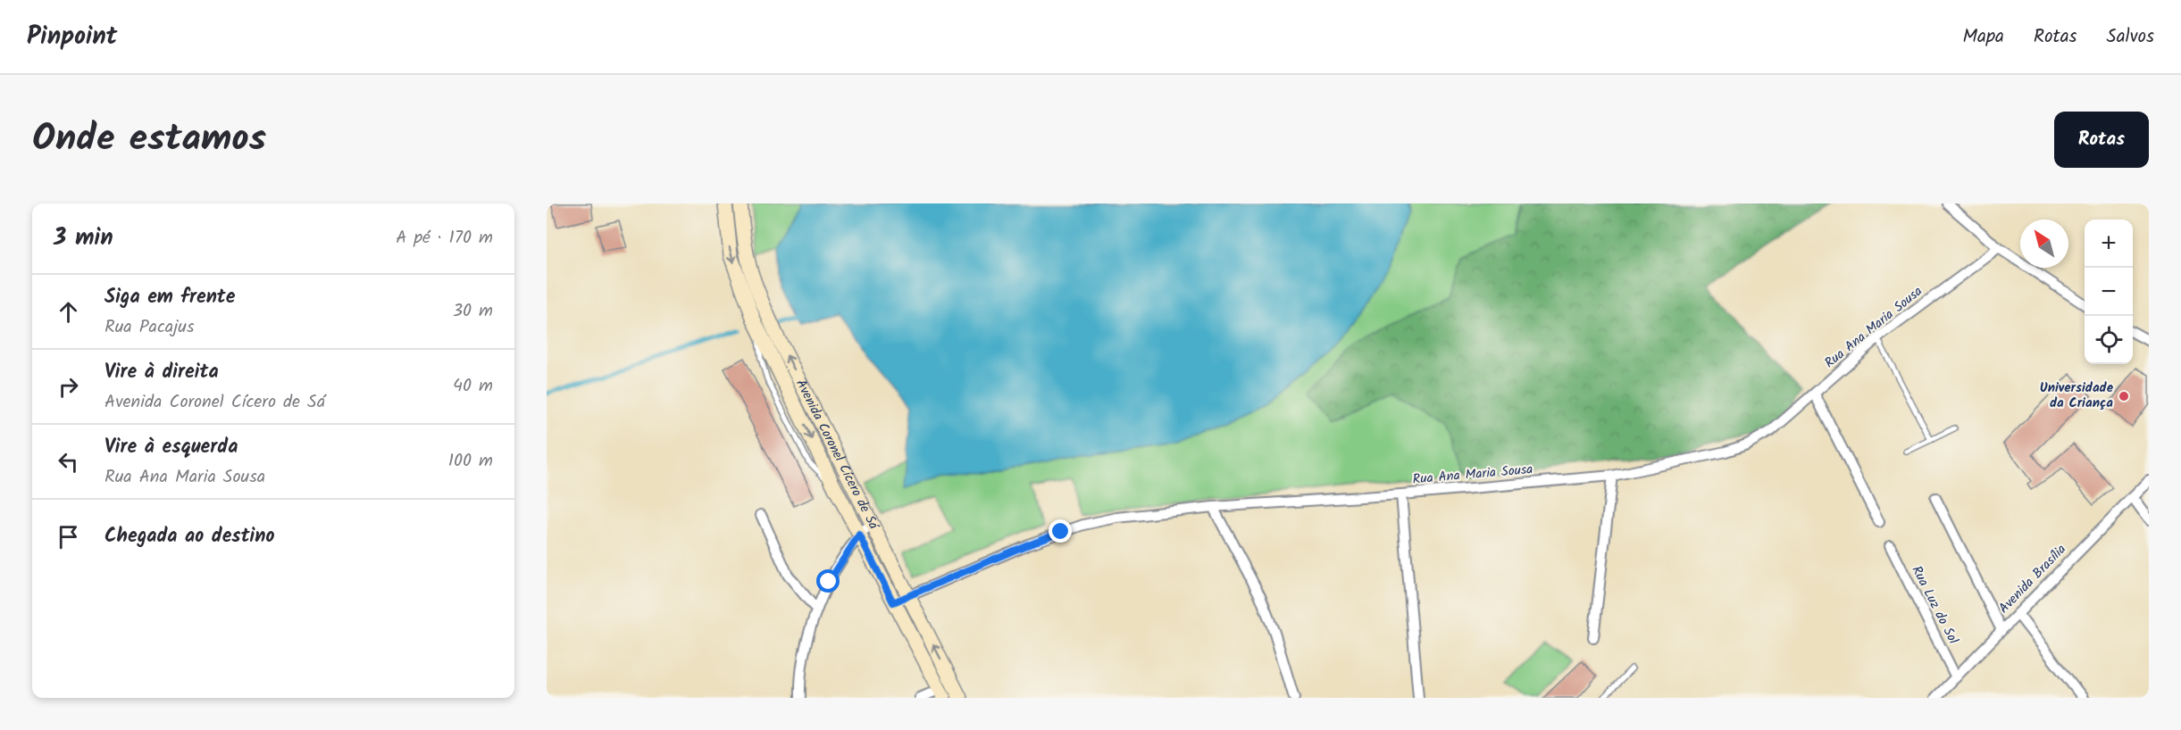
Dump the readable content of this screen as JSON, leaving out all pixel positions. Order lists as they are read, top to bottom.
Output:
{
  "streets": {
    "main road": ["Avenida Coronel Cícero de Sá"],
    "street": ["Rua Ana Maria Sousa", "Avenida Brasília", "Rua Luz do Sol"]
  },
  "crossings": [
    ["Rua Ana Maria Sousa", "Avenida Coronel Cícero de Sá"],
    ["Avenida Brasília", "Rua Luz do Sol"]
  ],
  "places": ["Universidade da Criança"],
  "north": "top left",
  "page": {
    "header": "Pinpoint",
    "nav": ["Mapa", "Rotas", "Salvos"],
    "title": "Onde estamos",
    "buttons": "Rotas",
    "heading": ["3 min", "A pé · 170 m"],
    "map_buttons": ["+", "−"],
    "list": [
      ["Siga em frente", "Rua Pacajus", "30 m"],
      ["Vire à direita", "Avenida Coronel Cícero de Sá", "40 m"],
      ["Vire à esquerda", "Rua Ana Maria Sousa", "100 m"],
      "Chegada ao destino"
    ]
  }
}
